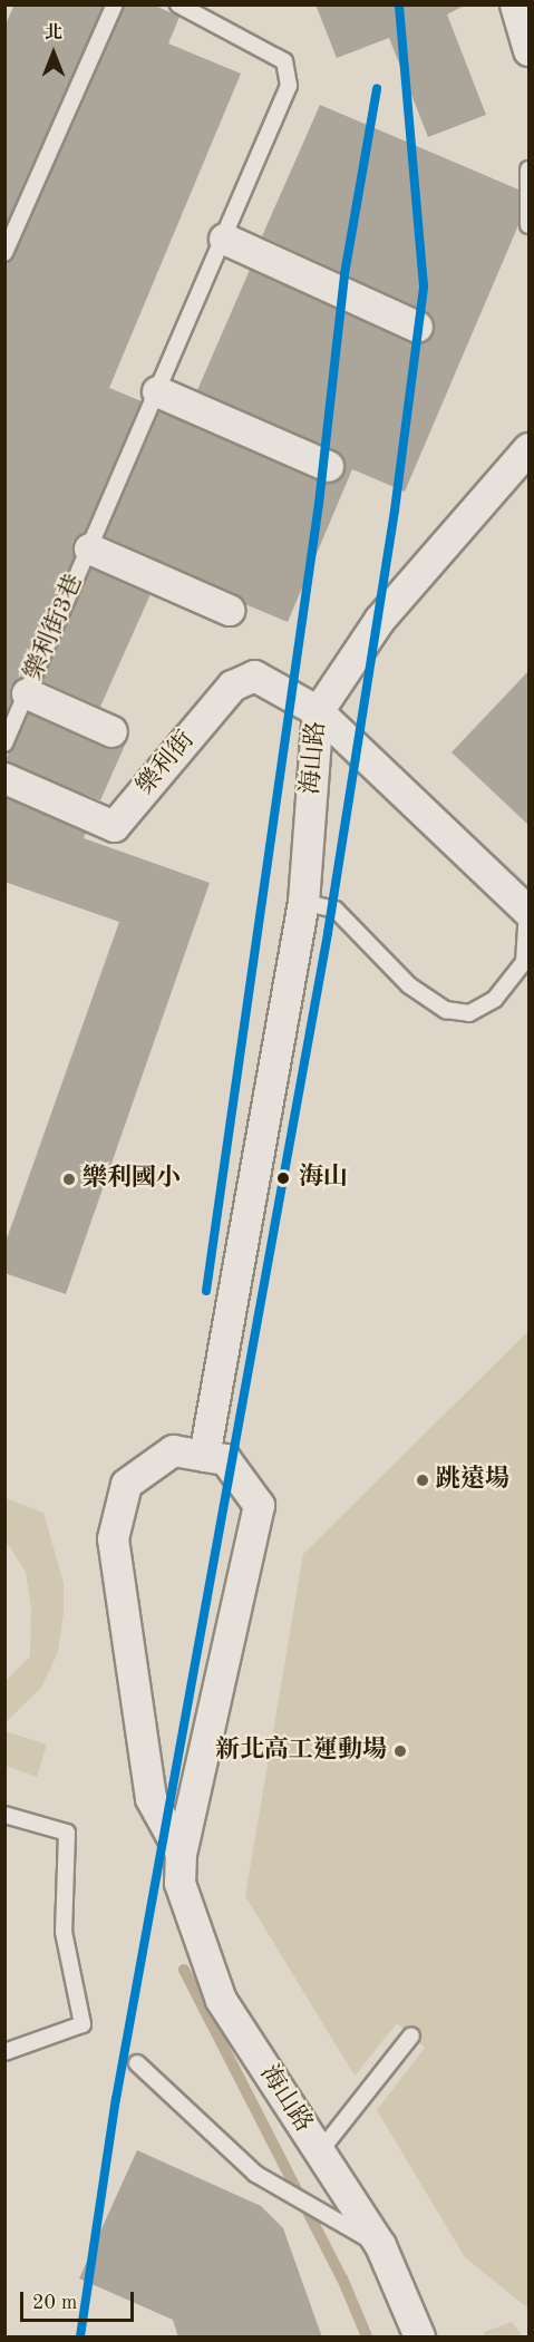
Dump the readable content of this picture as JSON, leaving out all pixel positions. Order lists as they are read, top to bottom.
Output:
{
  "streets": {
    "street": ["樂利街3巷", "海山路", "樂利街"]
  },
  "crossings": [
    ["海山路", "樂利街"]
  ],
  "places": [
    "海山",
    "樂利國小",
    "跳遠場",
    "新北高工運動場"
  ],
  "scale_bar": "20 m",
  "north": "top"
}
